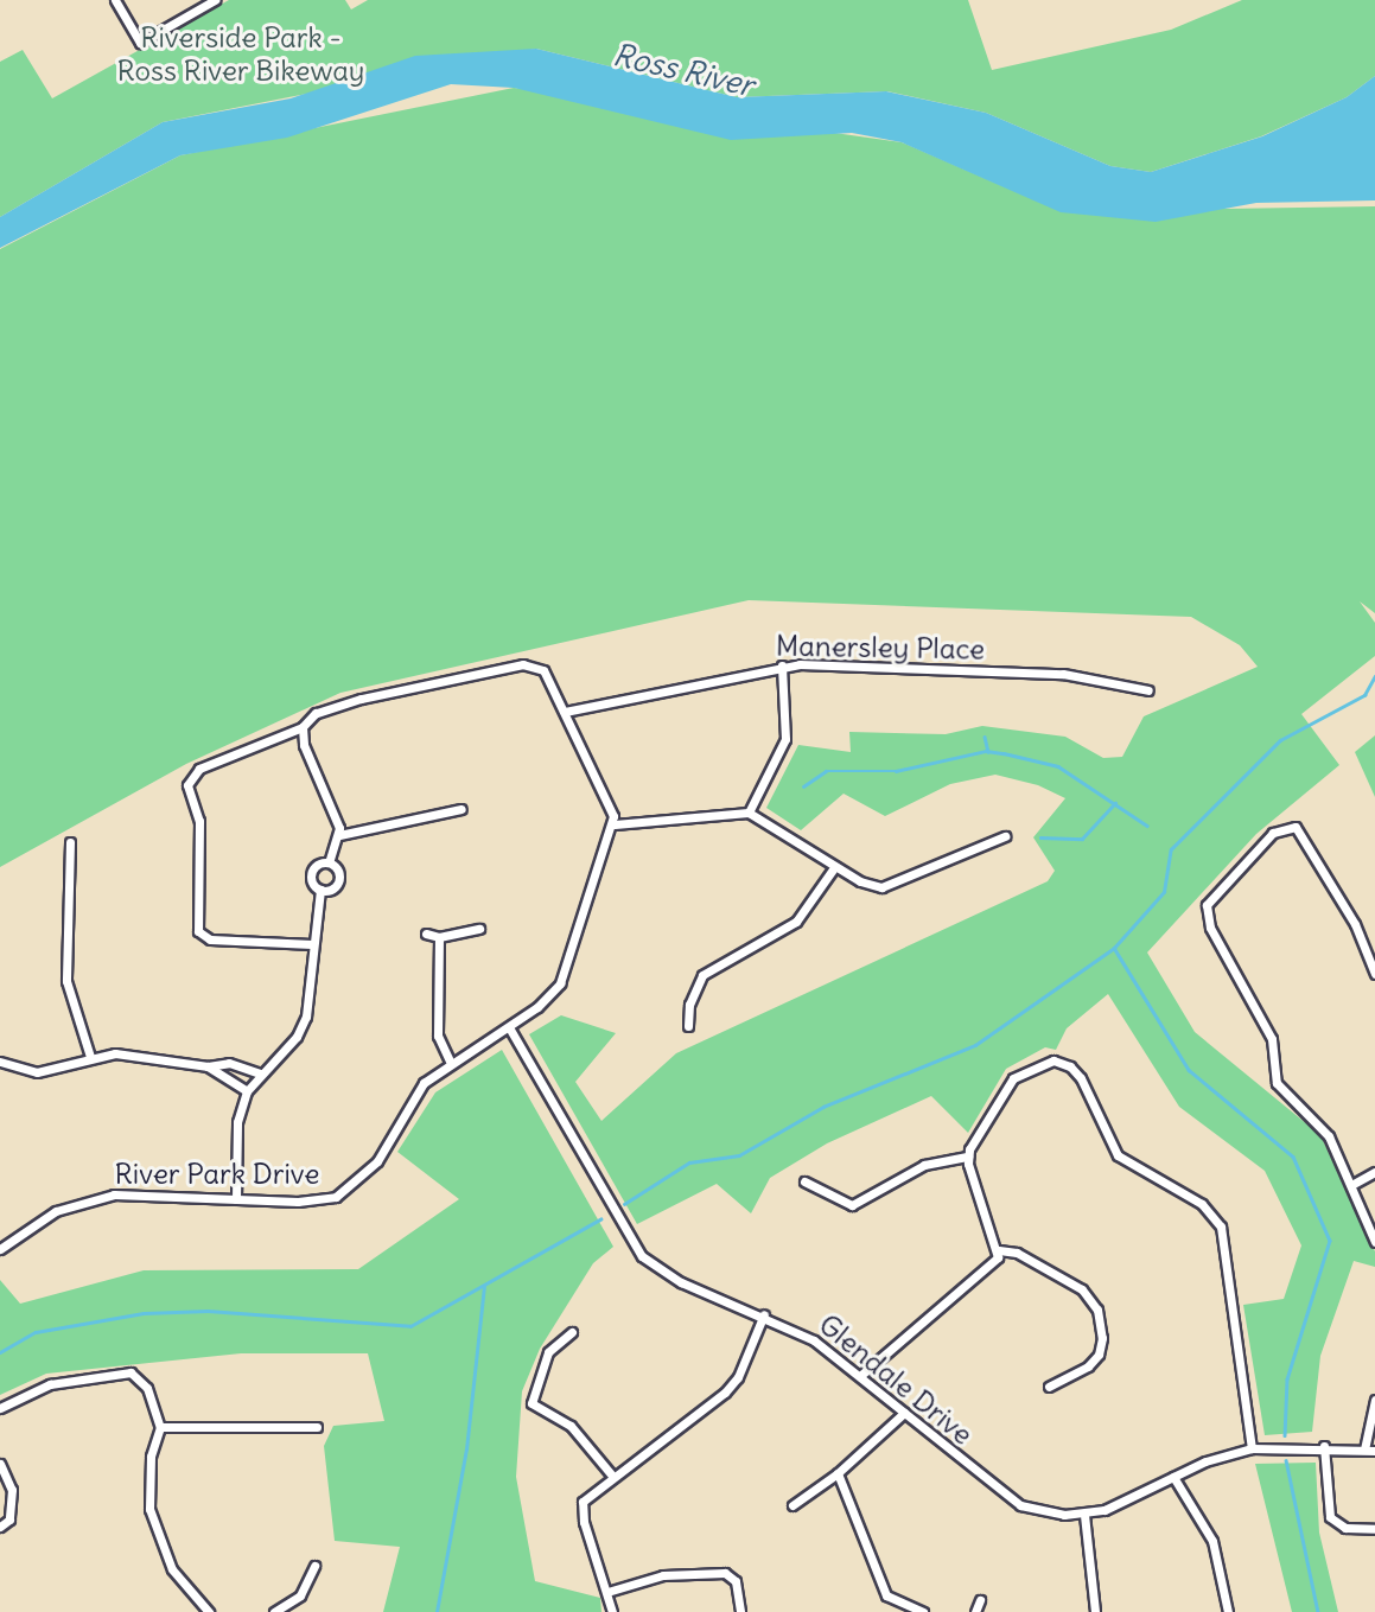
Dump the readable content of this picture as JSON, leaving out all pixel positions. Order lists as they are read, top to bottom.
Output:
{
  "streets": {
    "street": ["Manersley Place", "River Park Drive", "Glendale Drive"]
  },
  "crossings": [
    ["River Park Drive", "Glendale Drive"]
  ],
  "water": ["Ross River"],
  "parks": ["Riverside Park - Ross River Bikeway"]
}
